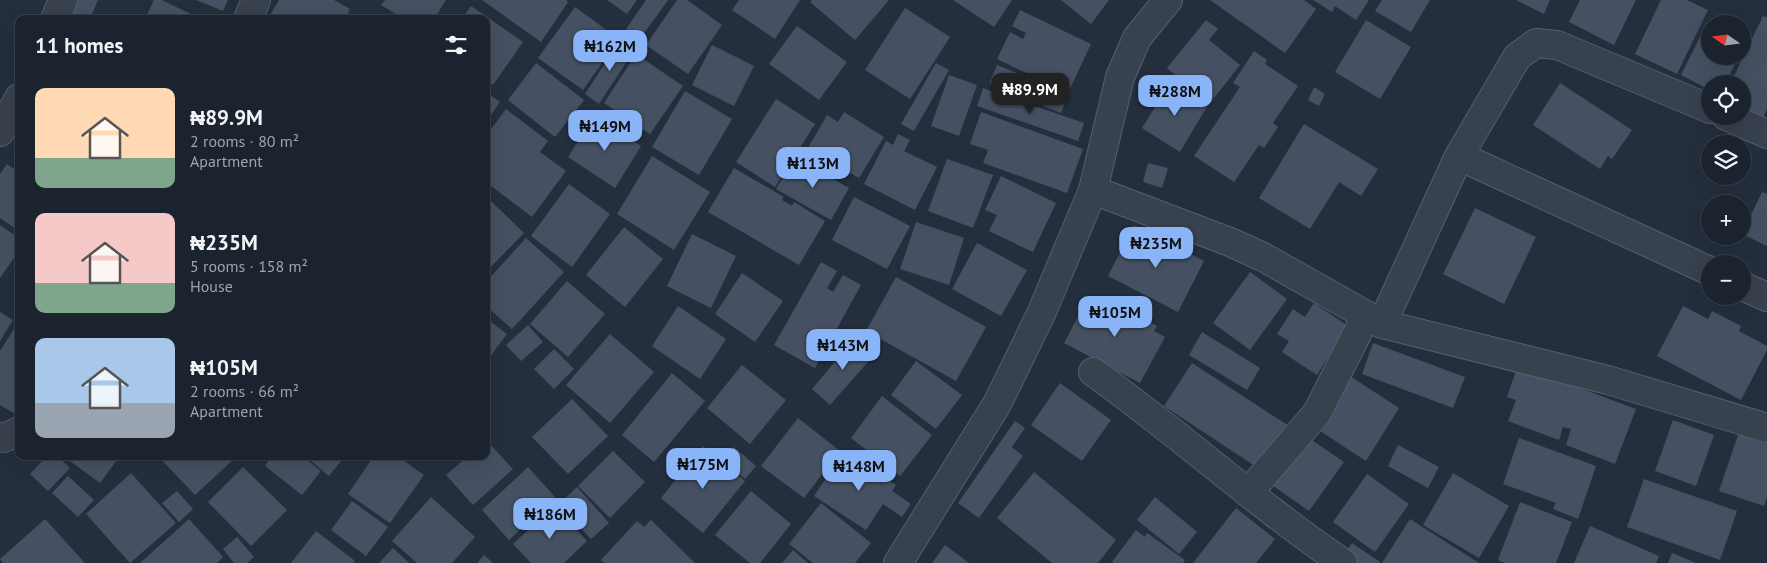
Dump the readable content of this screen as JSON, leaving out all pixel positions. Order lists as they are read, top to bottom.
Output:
{
  "north": "left",
  "page": {
    "map_buttons": ["+", "−"],
    "heading": "11 homes",
    "price": [
      "₦162M",
      "₦89.9M",
      "₦288M",
      "₦149M",
      "₦113M",
      "₦235M",
      "₦105M",
      "₦143M",
      "₦175M",
      "₦148M",
      "₦186M"
    ],
    "list": [
      {
        "name": "₦89.9M",
        "note": "2 rooms · 80 m² · Apartment"
      },
      {
        "name": "₦235M",
        "note": "5 rooms · 158 m² · House"
      },
      {
        "name": "₦105M",
        "note": "2 rooms · 66 m² · Apartment"
      }
    ]
  }
}
